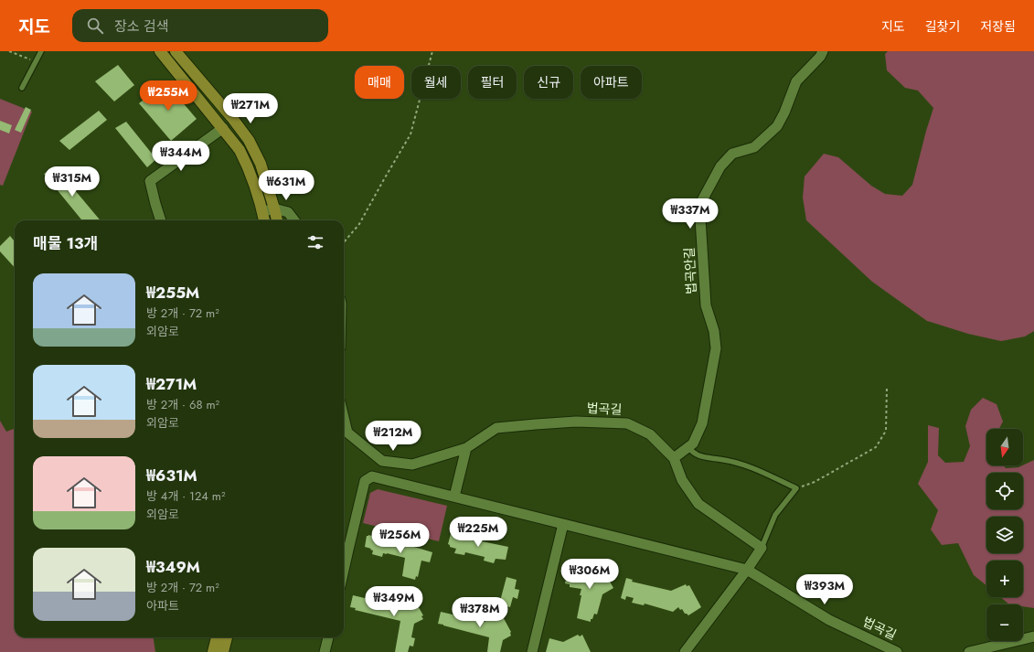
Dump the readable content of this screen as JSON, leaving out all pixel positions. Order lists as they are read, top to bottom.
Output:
{
  "streets": {
    "street": ["법곡안길", "법곡길"]
  },
  "crossings": [
    ["법곡안길", "법곡길"]
  ],
  "north": "bottom",
  "page": {
    "header": "지도",
    "search": "장소 검색",
    "nav": ["지도", "길찾기", "저장됨"],
    "chip": [
      "매매",
      "월세",
      "필터",
      "신규",
      "아파트"
    ],
    "price": [
      "₩255M",
      "₩271M",
      "₩344M",
      "₩315M",
      "₩631M",
      "₩337M",
      "₩212M",
      "₩225M",
      "₩256M",
      "₩306M",
      "₩393M",
      "₩349M",
      "₩378M"
    ],
    "heading": "매물 13개",
    "list": [
      {
        "name": "₩255M",
        "note": "방 2개 · 72 m² · 외암로"
      },
      {
        "name": "₩271M",
        "note": "방 2개 · 68 m² · 외암로"
      },
      {
        "name": "₩631M",
        "note": "방 4개 · 124 m² · 외암로"
      },
      {
        "name": "₩349M",
        "note": "방 2개 · 72 m² · 아파트"
      }
    ],
    "map_buttons": ["+", "−"]
  }
}
